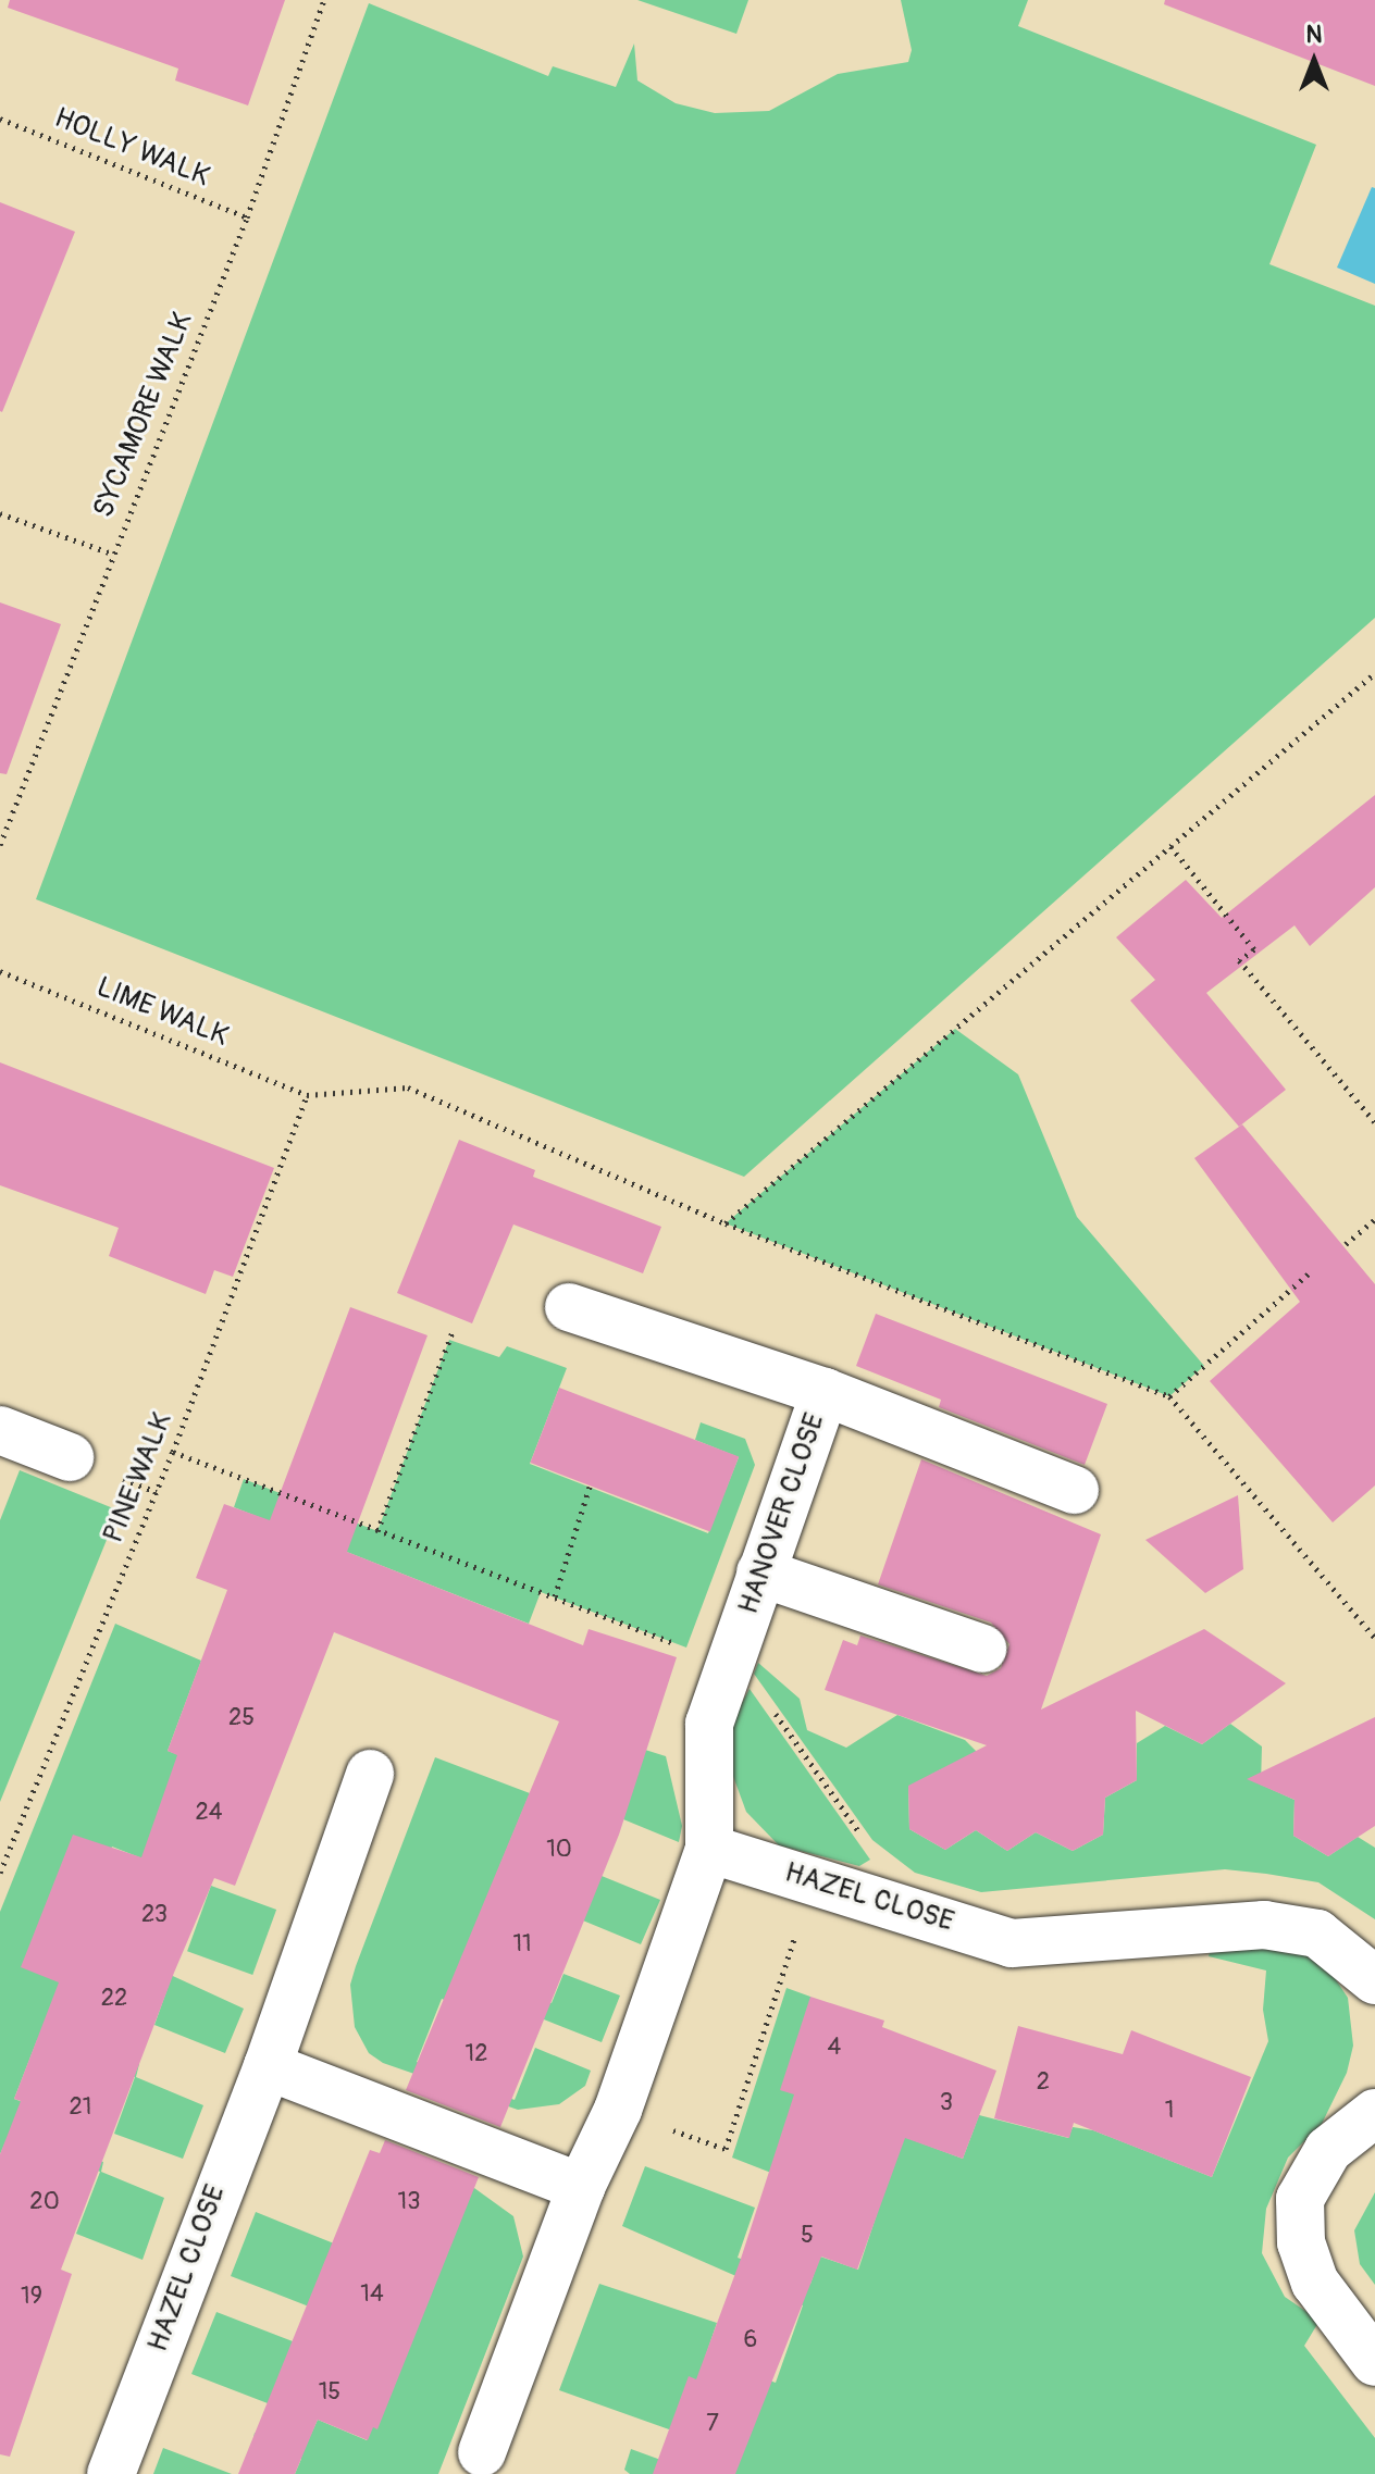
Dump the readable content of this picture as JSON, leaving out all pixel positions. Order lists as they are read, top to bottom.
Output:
{
  "streets": {
    "street": ["HANOVER CLOSE", "HAZEL CLOSE"],
    "path": [
      "HOLLY WALK",
      "SYCAMORE WALK",
      "LIME WALK",
      "PINE WALK"
    ]
  },
  "crossings": [
    ["HOLLY WALK", "SYCAMORE WALK"],
    ["LIME WALK", "PINE WALK"],
    ["HANOVER CLOSE", "HAZEL CLOSE"]
  ],
  "house_numbers": [
    "25",
    "24",
    "10",
    "23",
    "11",
    "22",
    "4",
    "12",
    "2",
    "3",
    "21",
    "1",
    "20",
    "13",
    "5",
    "14",
    "19",
    "6",
    "15",
    "7"
  ],
  "north": "top"
}
